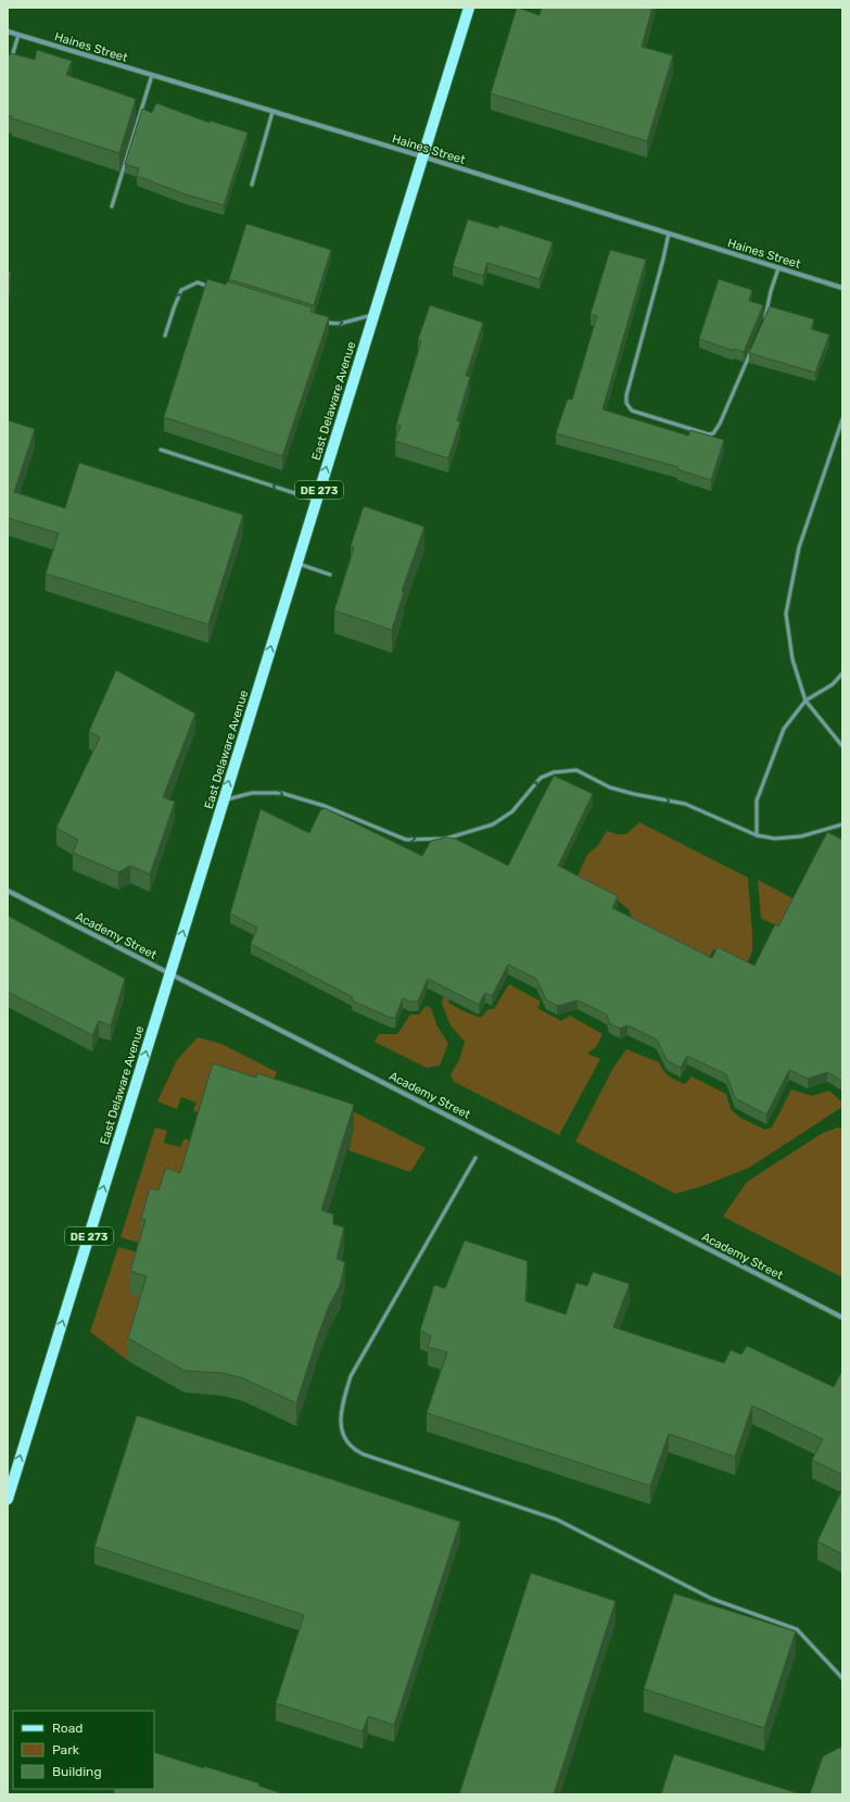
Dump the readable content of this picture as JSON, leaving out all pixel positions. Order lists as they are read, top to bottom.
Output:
{
  "streets": {
    "main road": ["East Delaware Avenue", "DE 273"],
    "street": ["Haines Street", "Academy Street"]
  },
  "crossings": [
    ["Haines Street", "East Delaware Avenue"],
    ["East Delaware Avenue", "Academy Street"]
  ],
  "one_way": ["East Delaware Avenue"],
  "legend": ["Road", "Park", "Building"]
}
